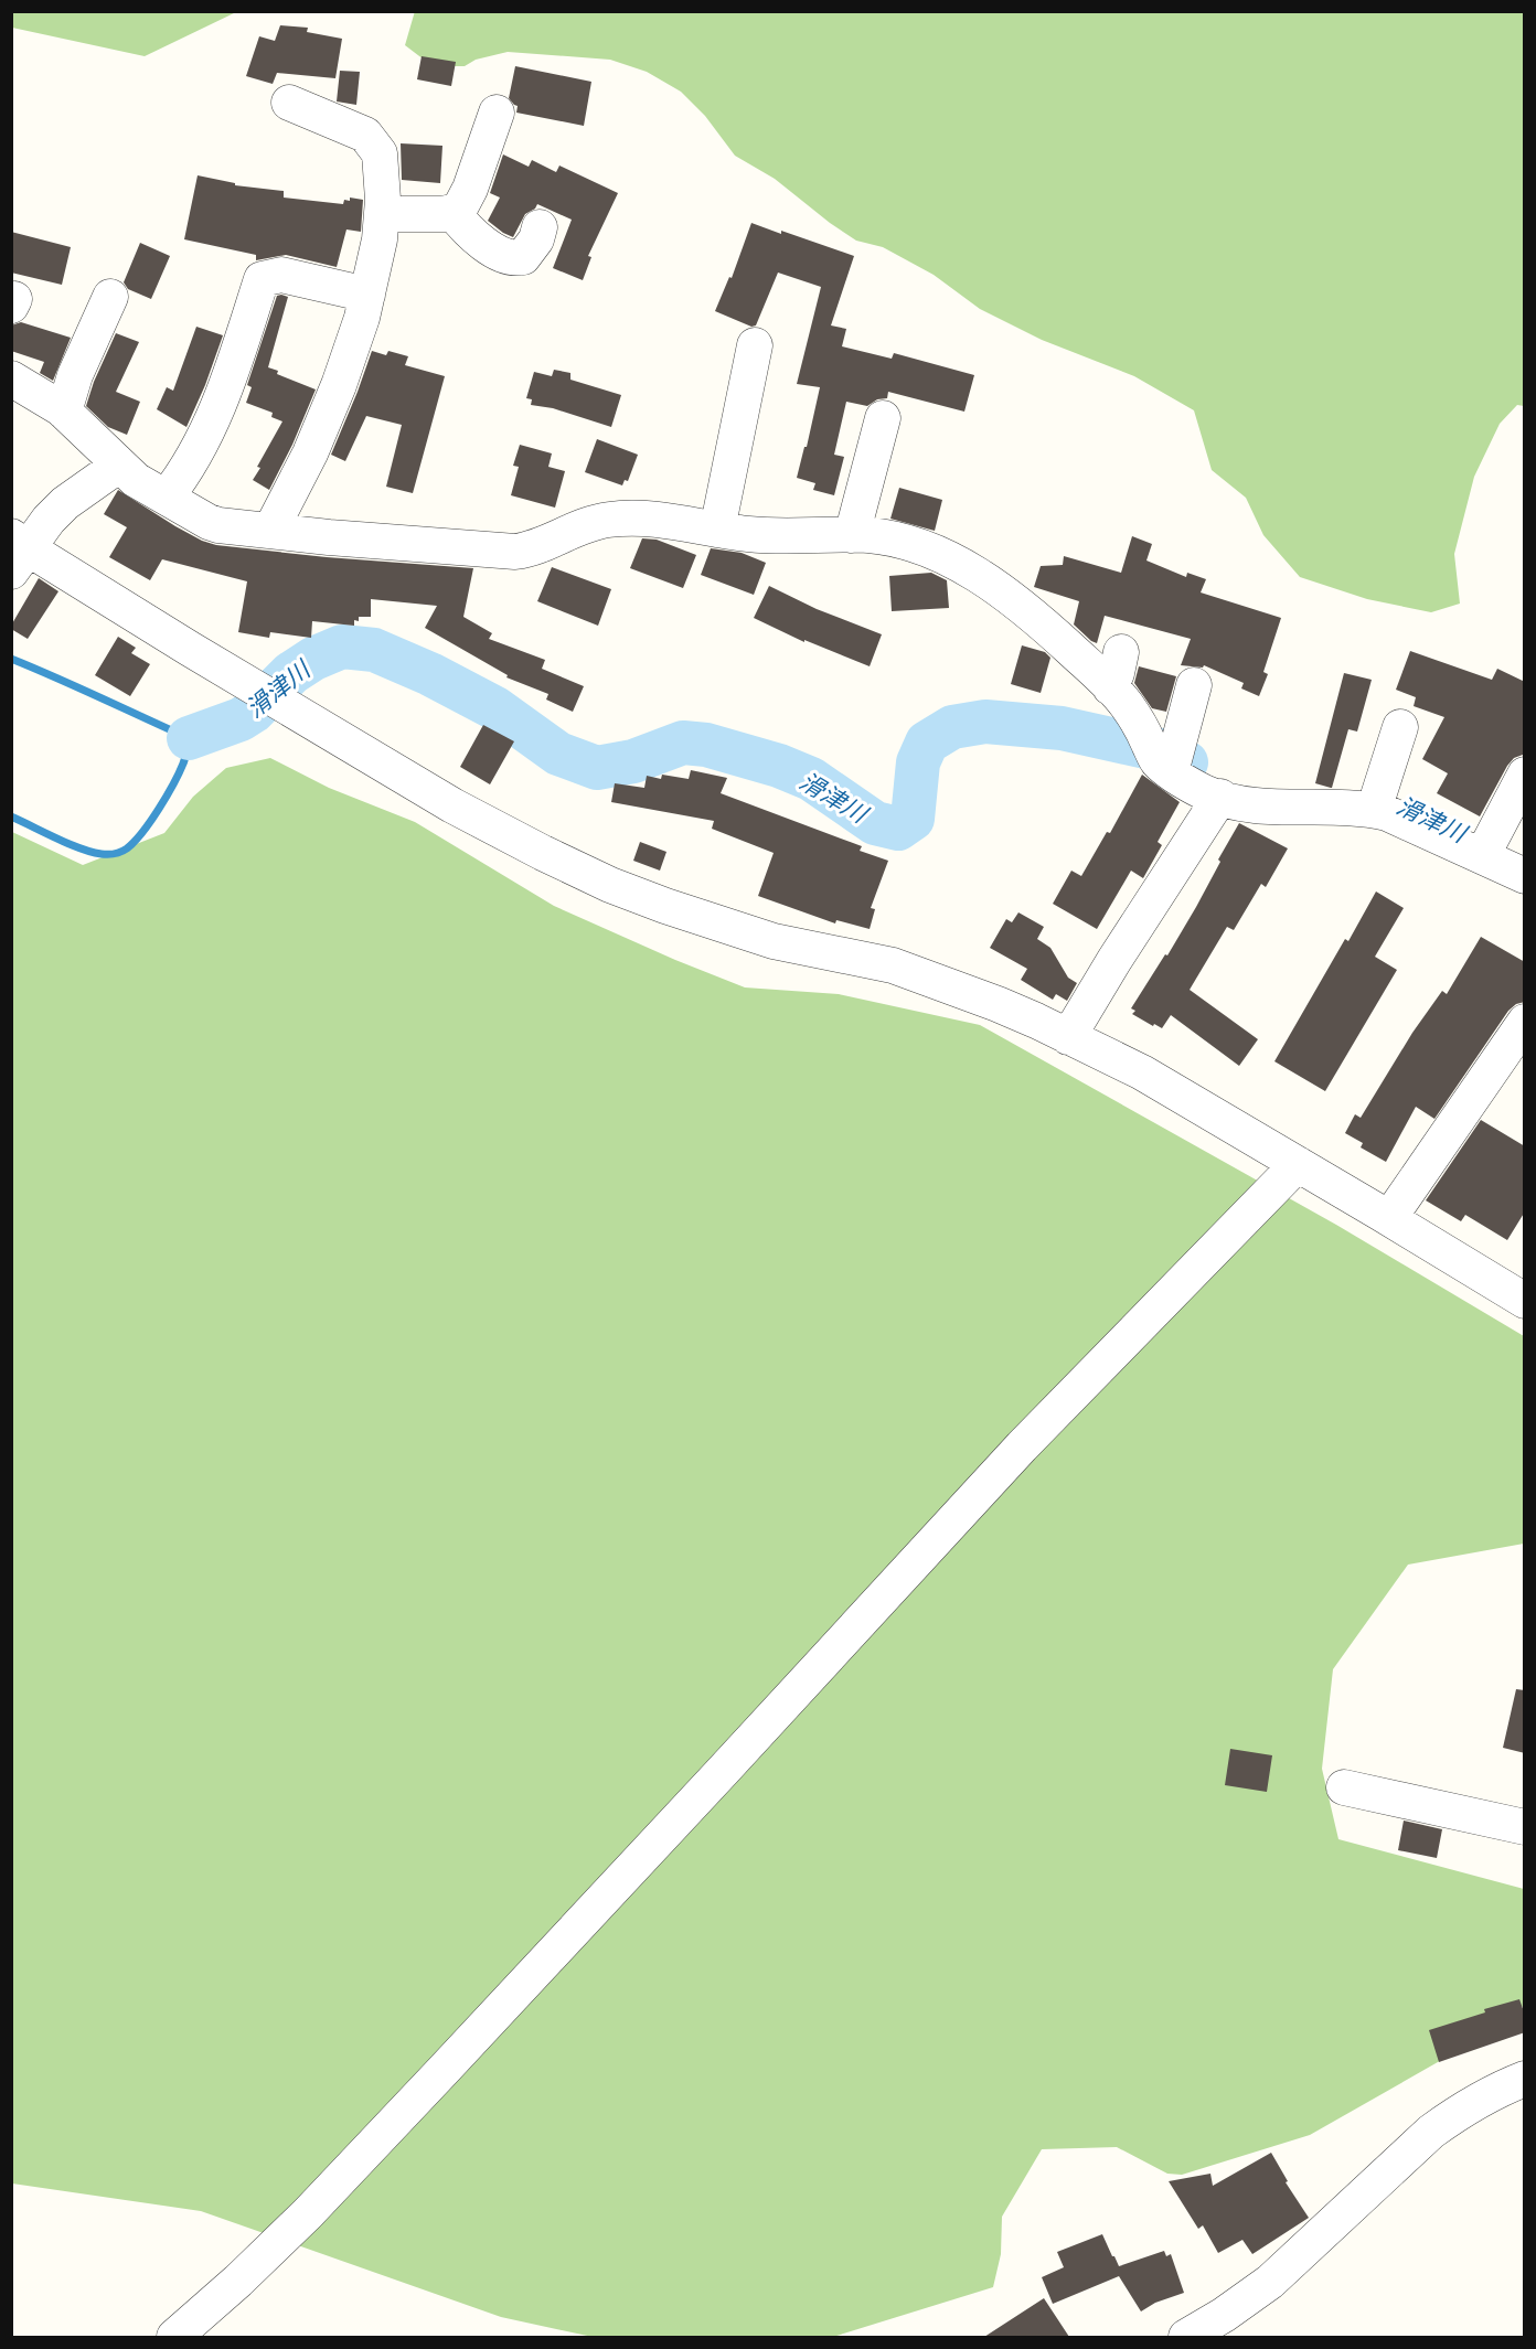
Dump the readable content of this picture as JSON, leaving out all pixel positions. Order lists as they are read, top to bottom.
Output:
{
  "water": ["滑津川"]
}
